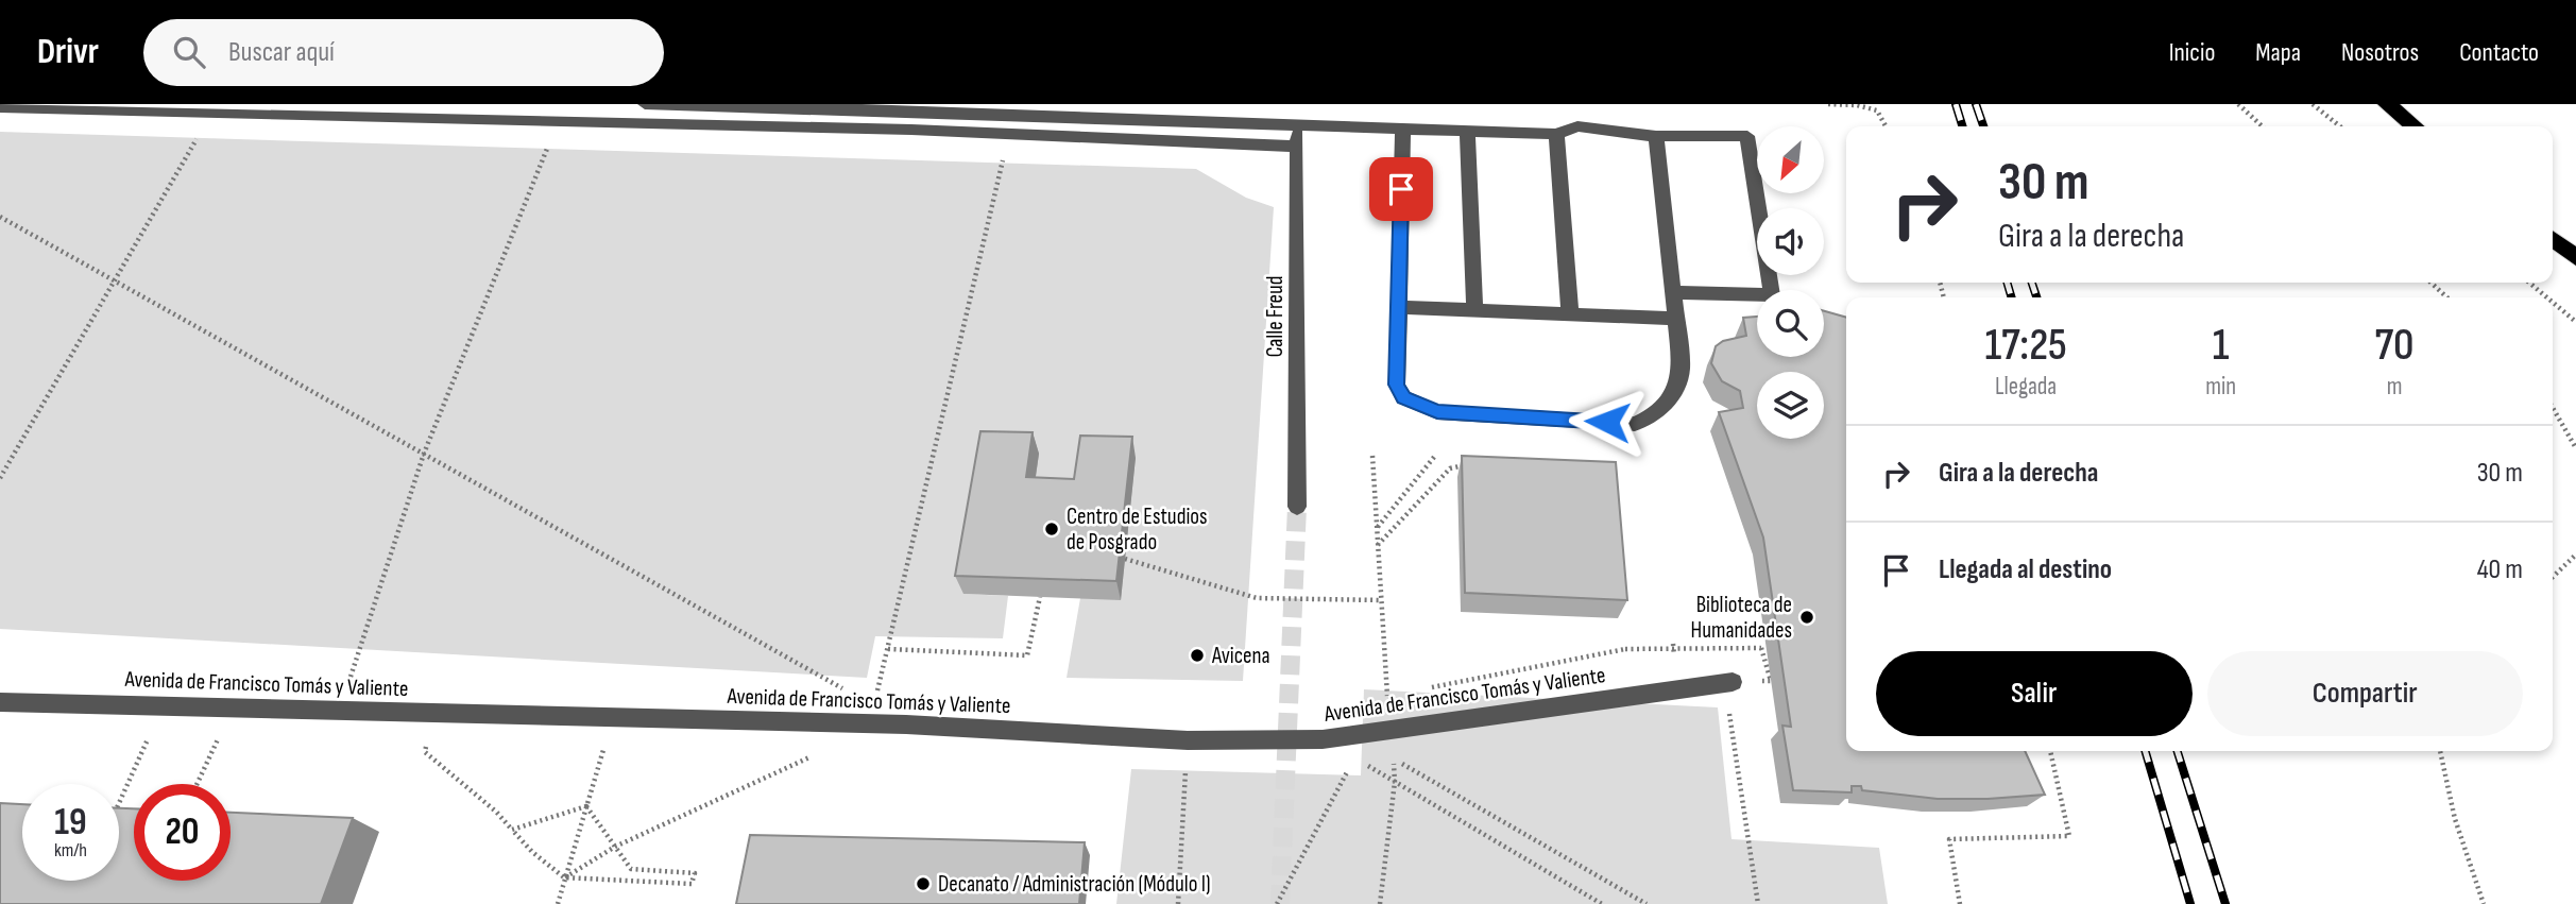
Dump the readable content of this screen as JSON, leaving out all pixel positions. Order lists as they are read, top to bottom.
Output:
{
  "streets": {
    "street": ["Calle Freud", "Avenida de Francisco Tomás y Valiente"]
  },
  "places": [
    "Centro de Estudios de Posgrado",
    "Biblioteca de Humanidades",
    "Avicena",
    "Decanato / Administración (Módulo I)"
  ],
  "north": "bottom left",
  "page": {
    "header": "Drivr",
    "search": "Buscar aquí",
    "nav": [
      "Inicio",
      "Mapa",
      "Nosotros",
      "Contacto"
    ],
    "turn": ["30 m", "Gira a la derecha"],
    "eta": [
      "17:25",
      "Llegada",
      "1",
      "min",
      "70",
      "m"
    ],
    "list": [
      {
        "name": "Gira a la derecha",
        "value": "30 m"
      },
      {
        "name": "Llegada al destino",
        "value": "40 m"
      }
    ],
    "buttons": ["Salir", "Compartir"],
    "speed": "19 km/h",
    "limit": "20"
  }
}
